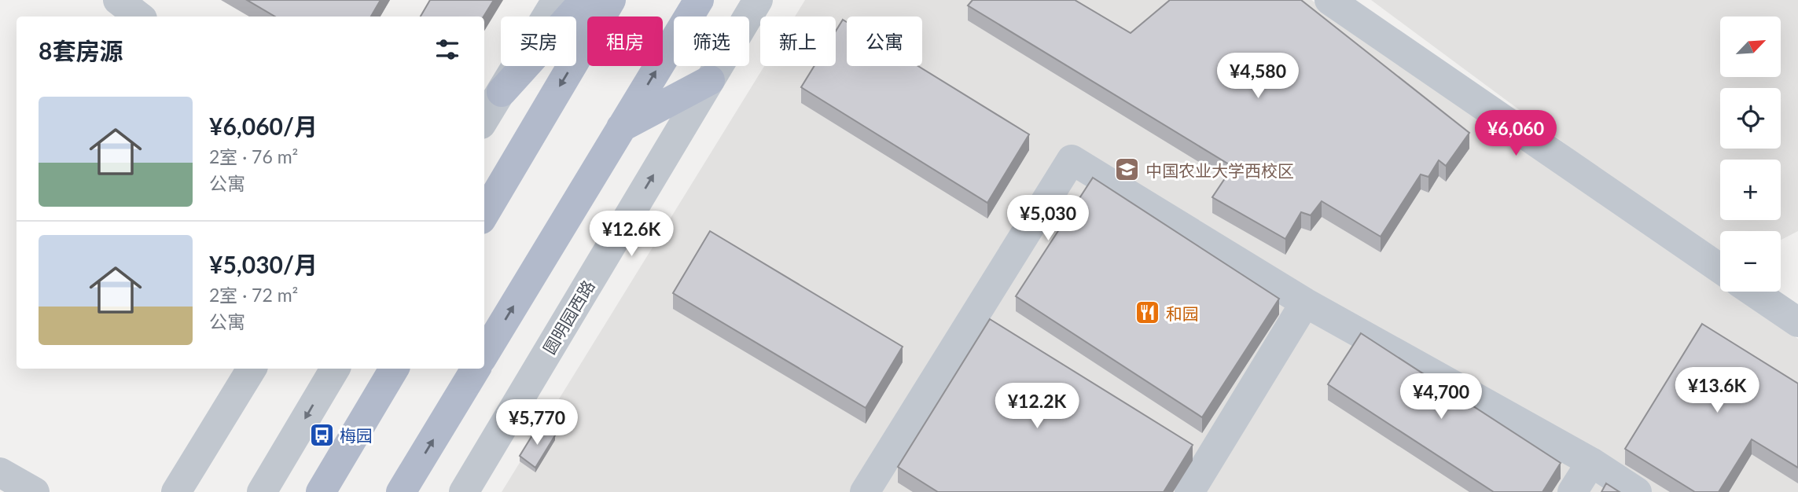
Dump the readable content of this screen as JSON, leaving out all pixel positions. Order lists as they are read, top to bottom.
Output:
{
  "streets": {
    "street": ["圆明园西路"]
  },
  "places": {
    "school or university": ["中国农业大学西校区"],
    "restaurant": ["和园"],
    "bus stop": ["梅园"]
  },
  "north": "top right",
  "page": {
    "map_buttons": ["+", "−"],
    "chip": [
      "买房",
      "租房",
      "筛选",
      "新上",
      "公寓"
    ],
    "heading": "8套房源",
    "price": [
      "¥4,580",
      "¥6,060",
      "¥5,030",
      "¥12.6K",
      "¥13.6K",
      "¥4,700",
      "¥12.2K",
      "¥5,770"
    ],
    "list": [
      {
        "name": "¥6,060/月",
        "note": "2室 · 76 m² · 公寓"
      },
      {
        "name": "¥5,030/月",
        "note": "2室 · 72 m² · 公寓"
      }
    ]
  }
}
